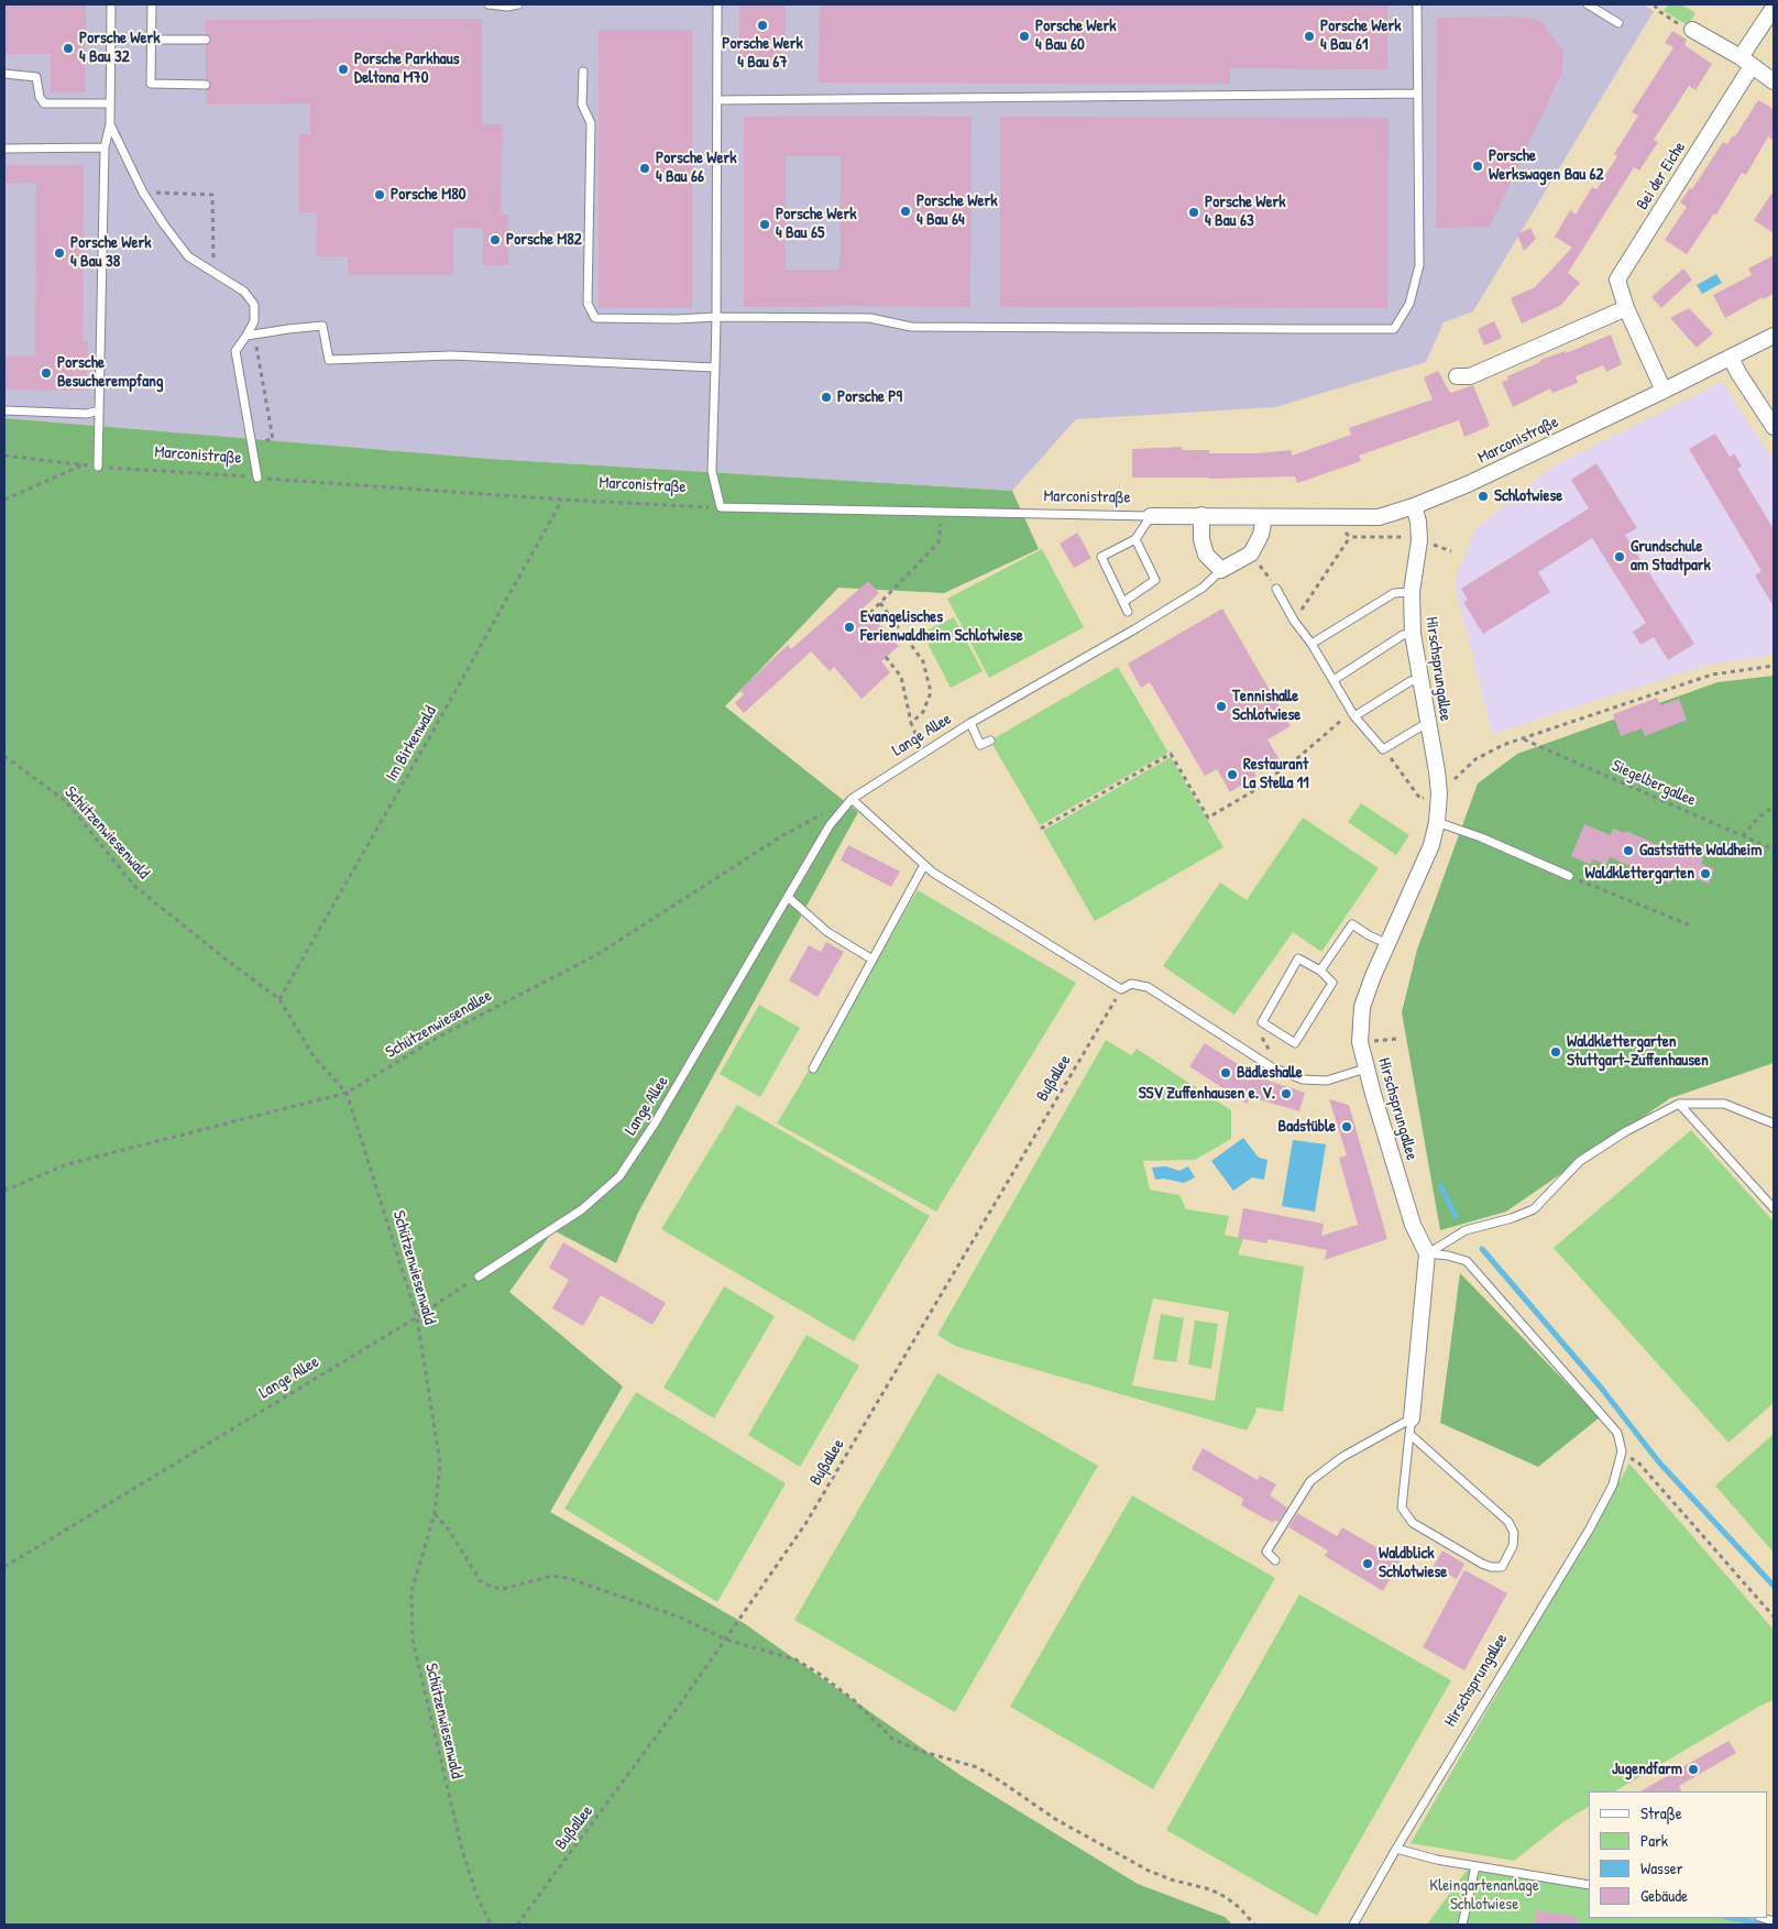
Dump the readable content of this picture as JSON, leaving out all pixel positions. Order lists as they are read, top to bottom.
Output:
{
  "streets": {
    "street": ["Bei der Eiche", "Marconistraße", "Hirschsprungallee"],
    "lane": ["Lange Allee"],
    "path": [
      "Im Birkenwald",
      "Siegelbergallee",
      "Schützenwiesenwald",
      "Schützenwiesenallee",
      "Bußallee"
    ]
  },
  "crossings": [
    ["Bei der Eiche", "Marconistraße"],
    ["Marconistraße", "Hirschsprungallee"],
    ["Marconistraße", "Im Birkenwald"],
    ["Lange Allee", "Schützenwiesenwald"],
    ["Im Birkenwald", "Schützenwiesenwald"],
    ["Schützenwiesenwald", "Schützenwiesenallee"]
  ],
  "parks": ["Kleingartenanlage Schlotwiese"],
  "places": [
    "Porsche Werk 4 Bau 67",
    "Porsche Werk 4 Bau 60",
    "Porsche Werk 4 Bau 61",
    "Porsche Werk 4 Bau 32",
    "Porsche Parkhaus Deltona M70",
    "Porsche Werkswagen Bau 62",
    "Porsche Werk 4 Bau 66",
    "Porsche M80",
    "Porsche Werk 4 Bau 64",
    "Porsche Werk 4 Bau 63",
    "Porsche Werk 4 Bau 65",
    "Porsche M82",
    "Porsche Werk 4 Bau 38",
    "Porsche Besucherempfang",
    "Porsche P9",
    "Schlotwiese",
    "Grundschule am Stadtpark",
    "Evangelisches Ferienwaldheim Schlotwiese",
    "Tennishalle Schlotwiese",
    "Restaurant La Stella 11",
    "Gaststätte Waldheim",
    "Waldklettergarten",
    "Waldklettergarten Stuttgart-Zuffenhausen",
    "Bädleshalle",
    "SSV Zuffenhausen e. V.",
    "Badstüble",
    "Waldblick Schlotwiese",
    "Jugendfarm"
  ],
  "legend": [
    "Straße",
    "Park",
    "Wasser",
    "Gebäude"
  ]
}
